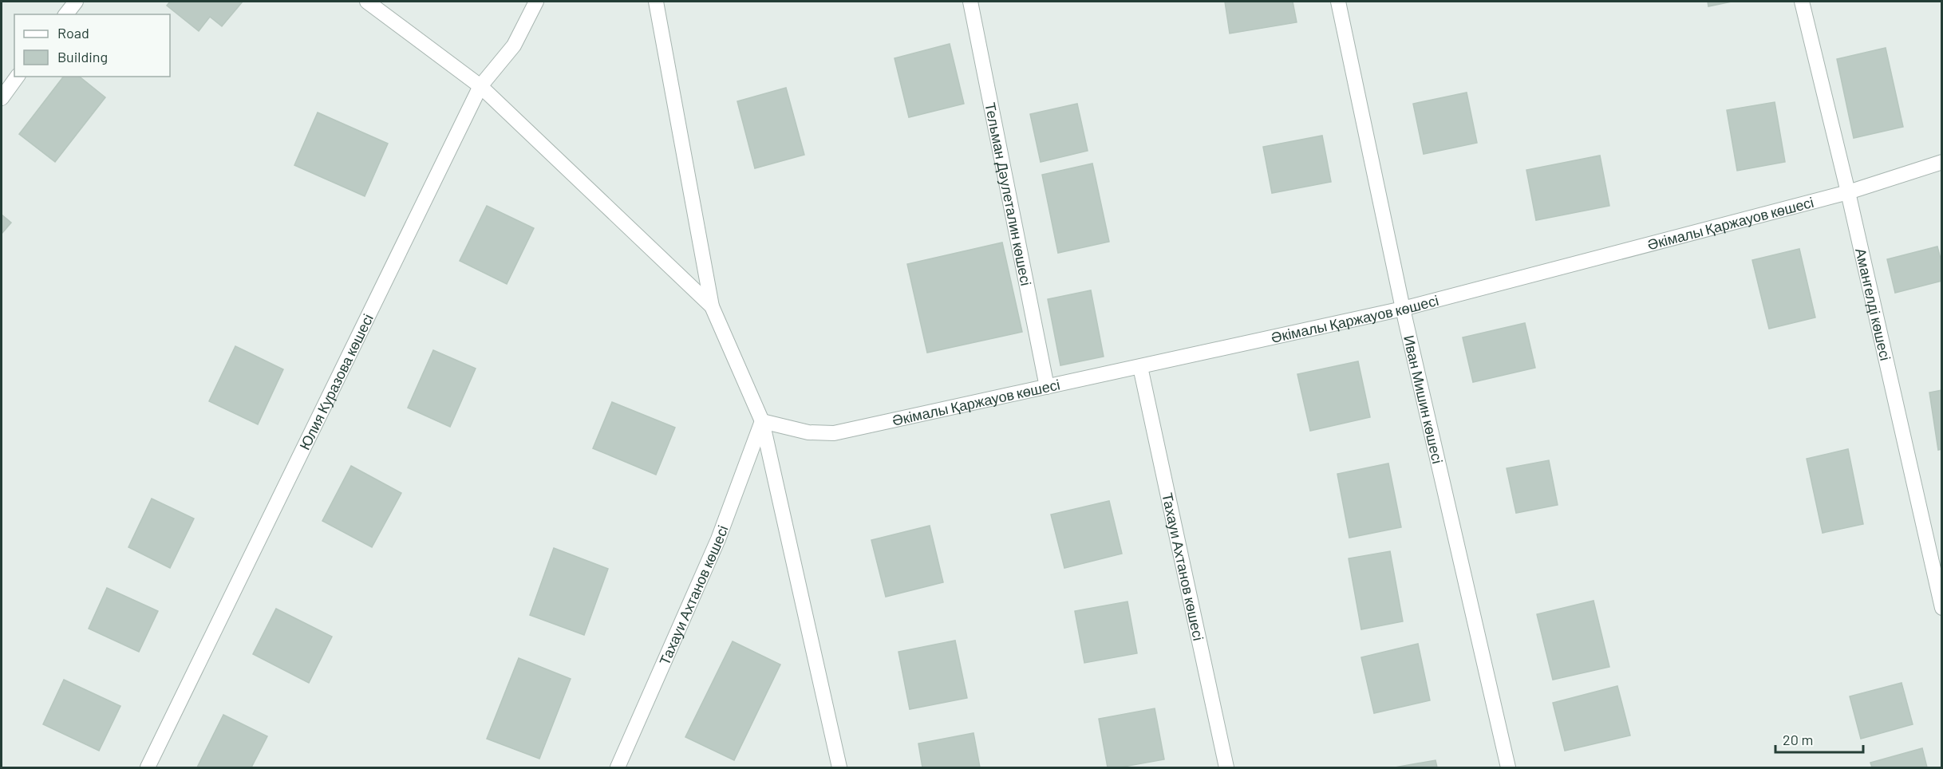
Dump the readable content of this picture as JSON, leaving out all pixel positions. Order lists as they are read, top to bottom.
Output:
{
  "streets": {
    "street": [
      "Тельман Дәулеталин көшесі",
      "Әкімалы Қаржауов көшесі",
      "Амангелді көшесі",
      "Юлия Куразова көшесі",
      "Иван Мишин көшесі",
      "Тахауи Ахтанов көшесі"
    ]
  },
  "crossings": [
    ["Тельман Дәулеталин көшесі", "Әкімалы Қаржауов көшесі"],
    ["Әкімалы Қаржауов көшесі", "Амангелді көшесі"],
    ["Әкімалы Қаржауов көшесі", "Иван Мишин көшесі"],
    ["Әкімалы Қаржауов көшесі", "Тахауи Ахтанов көшесі"]
  ],
  "legend": ["Road", "Building"],
  "scale_bar": "20 m"
}
